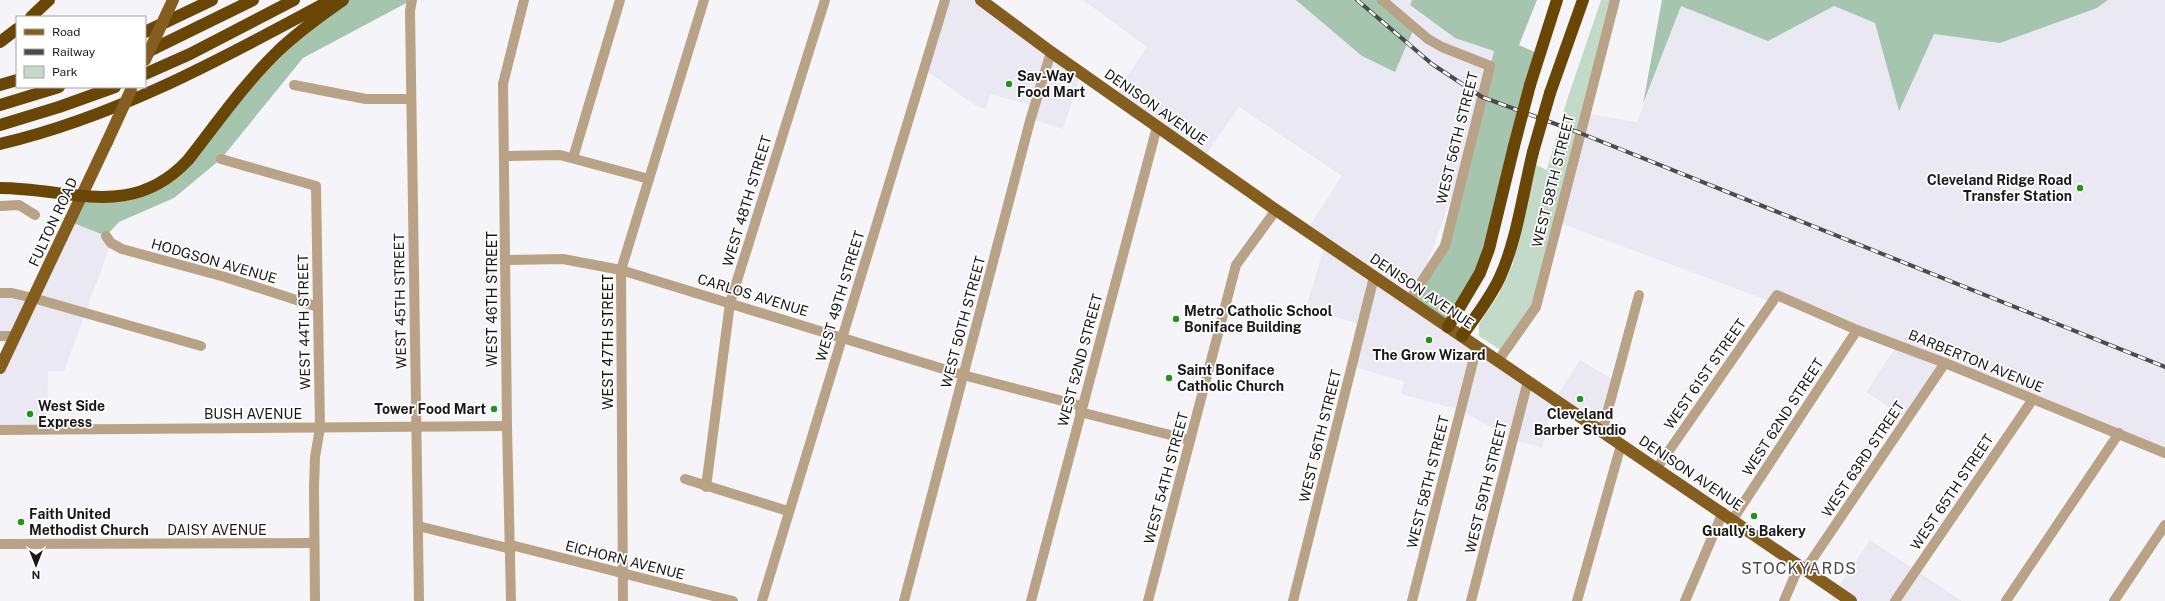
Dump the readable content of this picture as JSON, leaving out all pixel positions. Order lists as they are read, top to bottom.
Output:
{
  "streets": {
    "main road": ["DENISON AVENUE", "FULTON ROAD"],
    "street": [
      "WEST 56TH STREET",
      "WEST 58TH STREET",
      "WEST 48TH STREET",
      "HODGSON AVENUE",
      "CARLOS AVENUE",
      "WEST 49TH STREET",
      "WEST 46TH STREET",
      "WEST 45TH STREET",
      "WEST 44TH STREET",
      "WEST 50TH STREET",
      "WEST 47TH STREET",
      "WEST 52ND STREET",
      "BARBERTON AVENUE",
      "WEST 61ST STREET",
      "BUSH AVENUE",
      "WEST 62ND STREET",
      "WEST 63RD STREET",
      "WEST 54TH STREET",
      "WEST 59TH STREET",
      "WEST 65TH STREET",
      "DAISY AVENUE",
      "EICHORN AVENUE"
    ]
  },
  "crossings": [
    ["DENISON AVENUE", "WEST 56TH STREET"],
    ["DENISON AVENUE", "WEST 58TH STREET"],
    ["DENISON AVENUE", "WEST 50TH STREET"],
    ["DENISON AVENUE", "WEST 52ND STREET"],
    ["DENISON AVENUE", "WEST 61ST STREET"],
    ["DENISON AVENUE", "WEST 62ND STREET"],
    ["DENISON AVENUE", "WEST 63RD STREET"],
    ["DENISON AVENUE", "WEST 54TH STREET"],
    ["DENISON AVENUE", "WEST 59TH STREET"],
    ["WEST 48TH STREET", "CARLOS AVENUE"],
    ["HODGSON AVENUE", "WEST 44TH STREET"],
    ["CARLOS AVENUE", "WEST 49TH STREET"],
    ["CARLOS AVENUE", "WEST 46TH STREET"],
    ["CARLOS AVENUE", "WEST 50TH STREET"],
    ["CARLOS AVENUE", "WEST 47TH STREET"],
    ["CARLOS AVENUE", "WEST 52ND STREET"],
    ["CARLOS AVENUE", "WEST 54TH STREET"],
    ["WEST 46TH STREET", "BUSH AVENUE"],
    ["WEST 46TH STREET", "EICHORN AVENUE"],
    ["WEST 45TH STREET", "BUSH AVENUE"],
    ["WEST 45TH STREET", "EICHORN AVENUE"],
    ["WEST 44TH STREET", "BUSH AVENUE"],
    ["WEST 44TH STREET", "DAISY AVENUE"],
    ["WEST 47TH STREET", "EICHORN AVENUE"],
    ["BARBERTON AVENUE", "WEST 61ST STREET"],
    ["BARBERTON AVENUE", "WEST 62ND STREET"],
    ["BARBERTON AVENUE", "WEST 63RD STREET"],
    ["BARBERTON AVENUE", "WEST 65TH STREET"]
  ],
  "districts": ["STOCKYARDS"],
  "places": [
    "Sav-Way Food Mart",
    "Cleveland Ridge Road Transfer Station",
    "Metro Catholic School Boniface Building",
    "The Grow Wizard",
    "Saint Boniface Catholic Church",
    "Cleveland Barber Studio",
    "Tower Food Mart",
    "West Side Express",
    "Gually's Bakery",
    "Faith United Methodist Church"
  ],
  "legend": ["Road", "Railway", "Park"],
  "north": "bottom"
}
